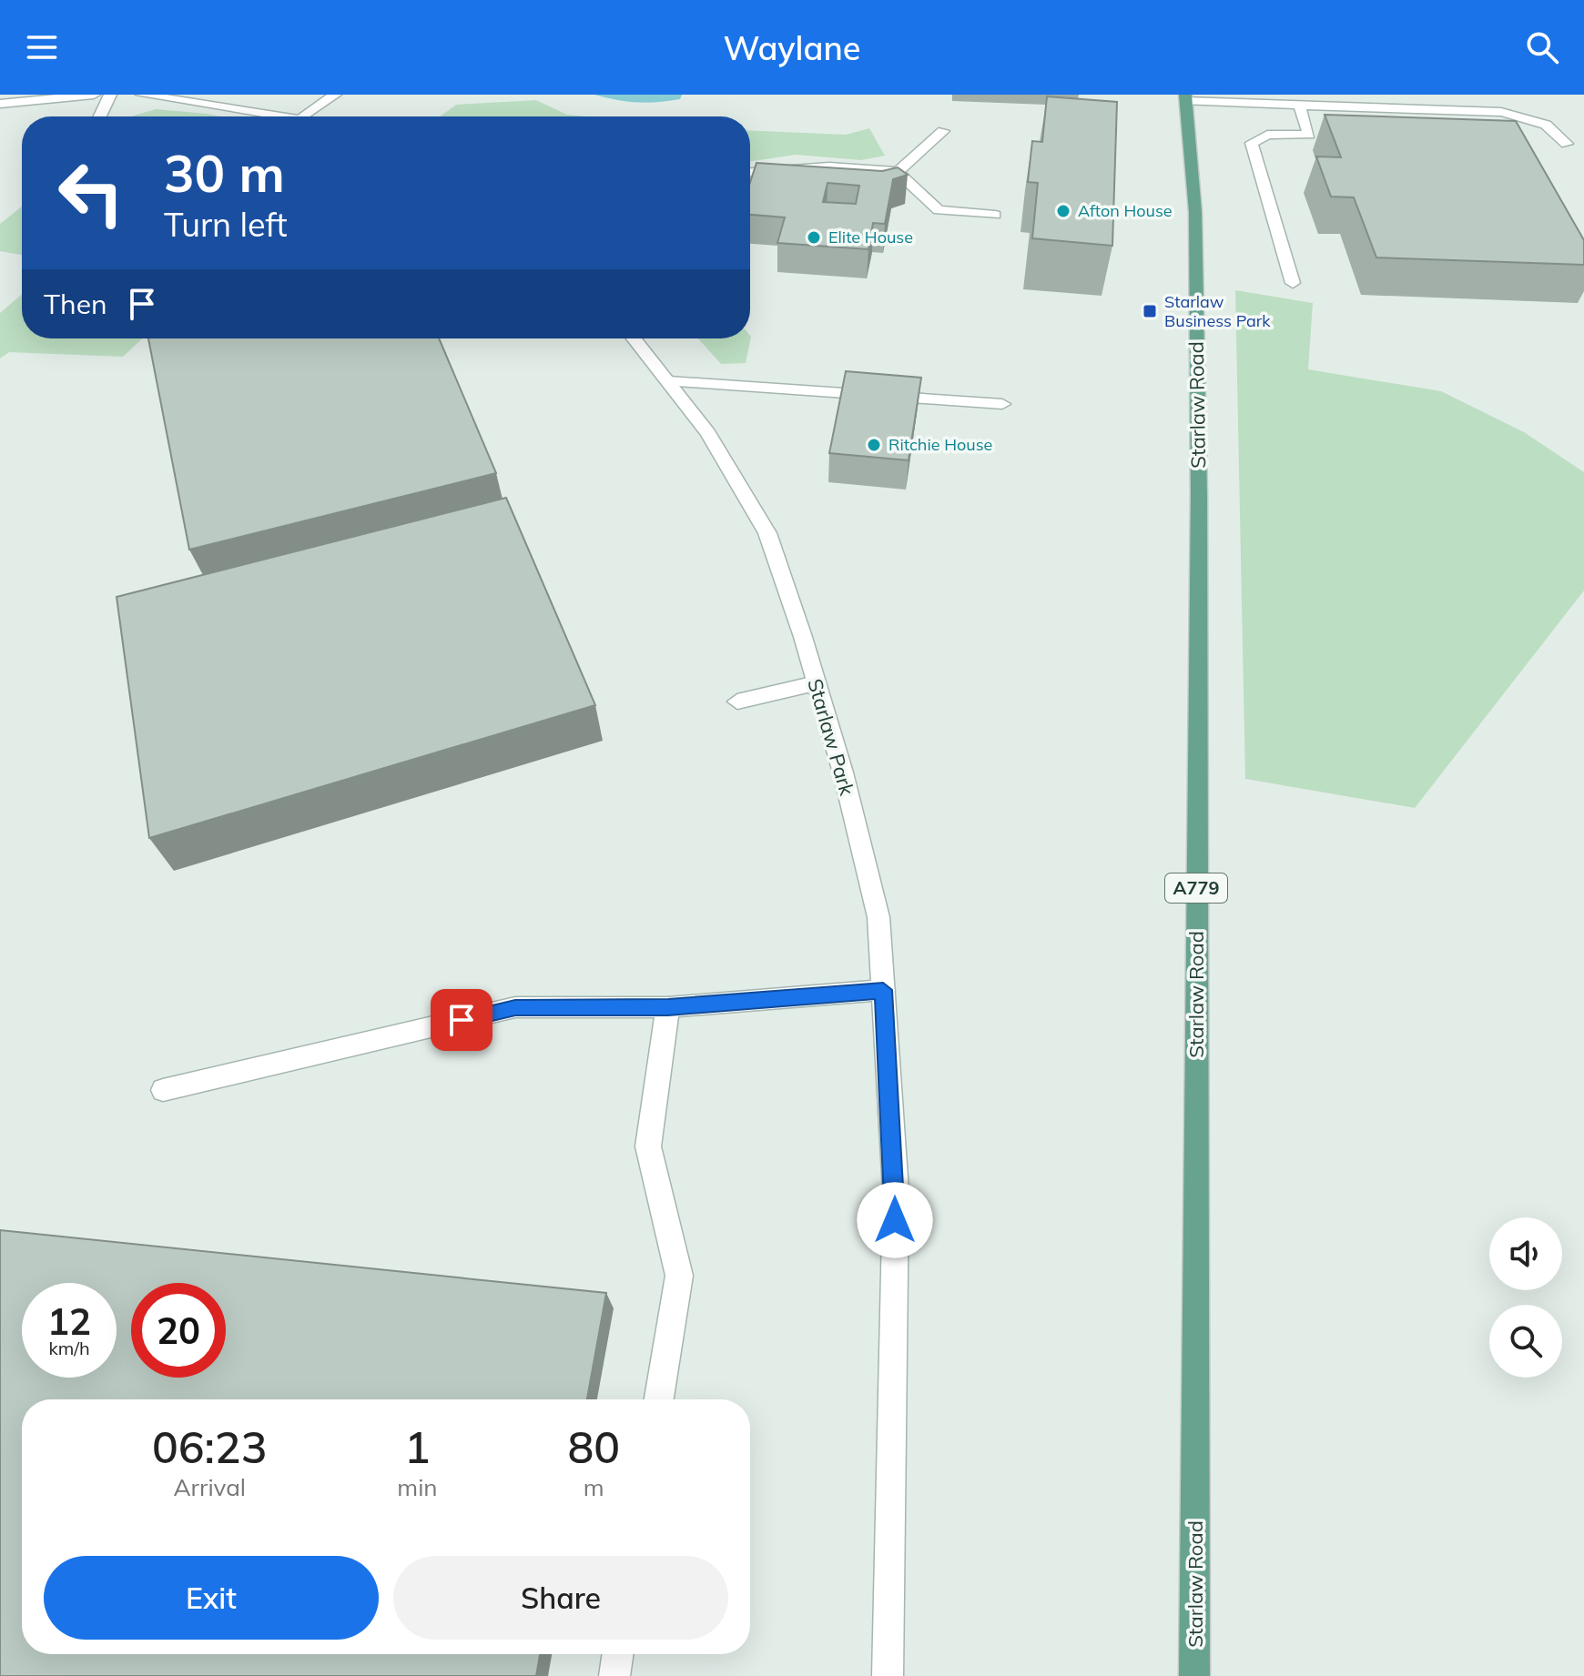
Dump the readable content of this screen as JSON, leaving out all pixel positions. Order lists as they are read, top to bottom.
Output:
{
  "streets": {
    "main road": ["Starlaw Road", "A779"],
    "street": ["Starlaw Park"]
  },
  "places": {
    "other": ["Afton House", "Elite House", "Ritchie House"],
    "transit": ["Starlaw Business Park"]
  },
  "page": {
    "header": "Waylane",
    "turn": ["30 m", "Turn left"],
    "then": "Then",
    "speed": "12 km/h",
    "limit": "20",
    "eta": [
      "06:23",
      "Arrival",
      "1",
      "min",
      "80",
      "m"
    ],
    "buttons": ["Exit", "Share"]
  }
}
